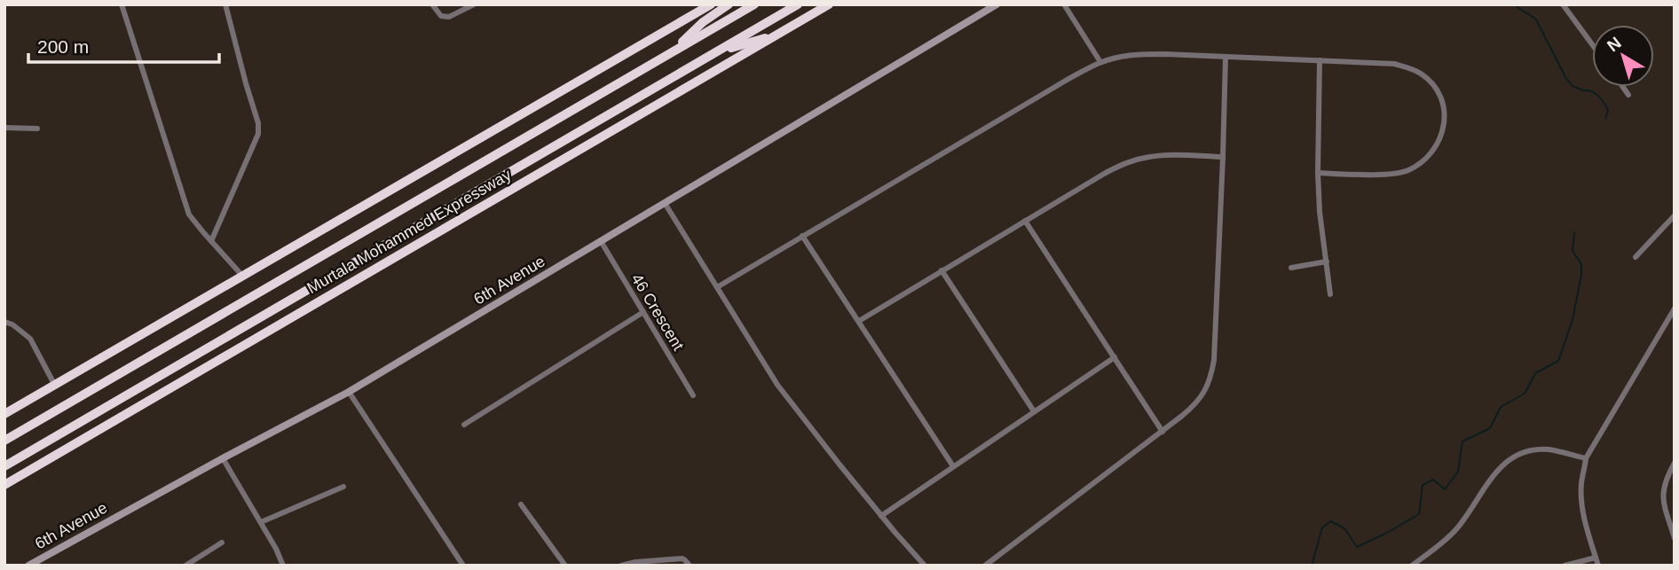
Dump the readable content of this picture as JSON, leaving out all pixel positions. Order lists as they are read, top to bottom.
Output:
{
  "streets": {
    "highway": ["Murtala Mohammed Expressway"],
    "street": ["6th Avenue", "46 Crescent"]
  },
  "crossings": [
    ["6th Avenue", "46 Crescent"]
  ],
  "scale_bar": "200 m",
  "north": "top left"
}
